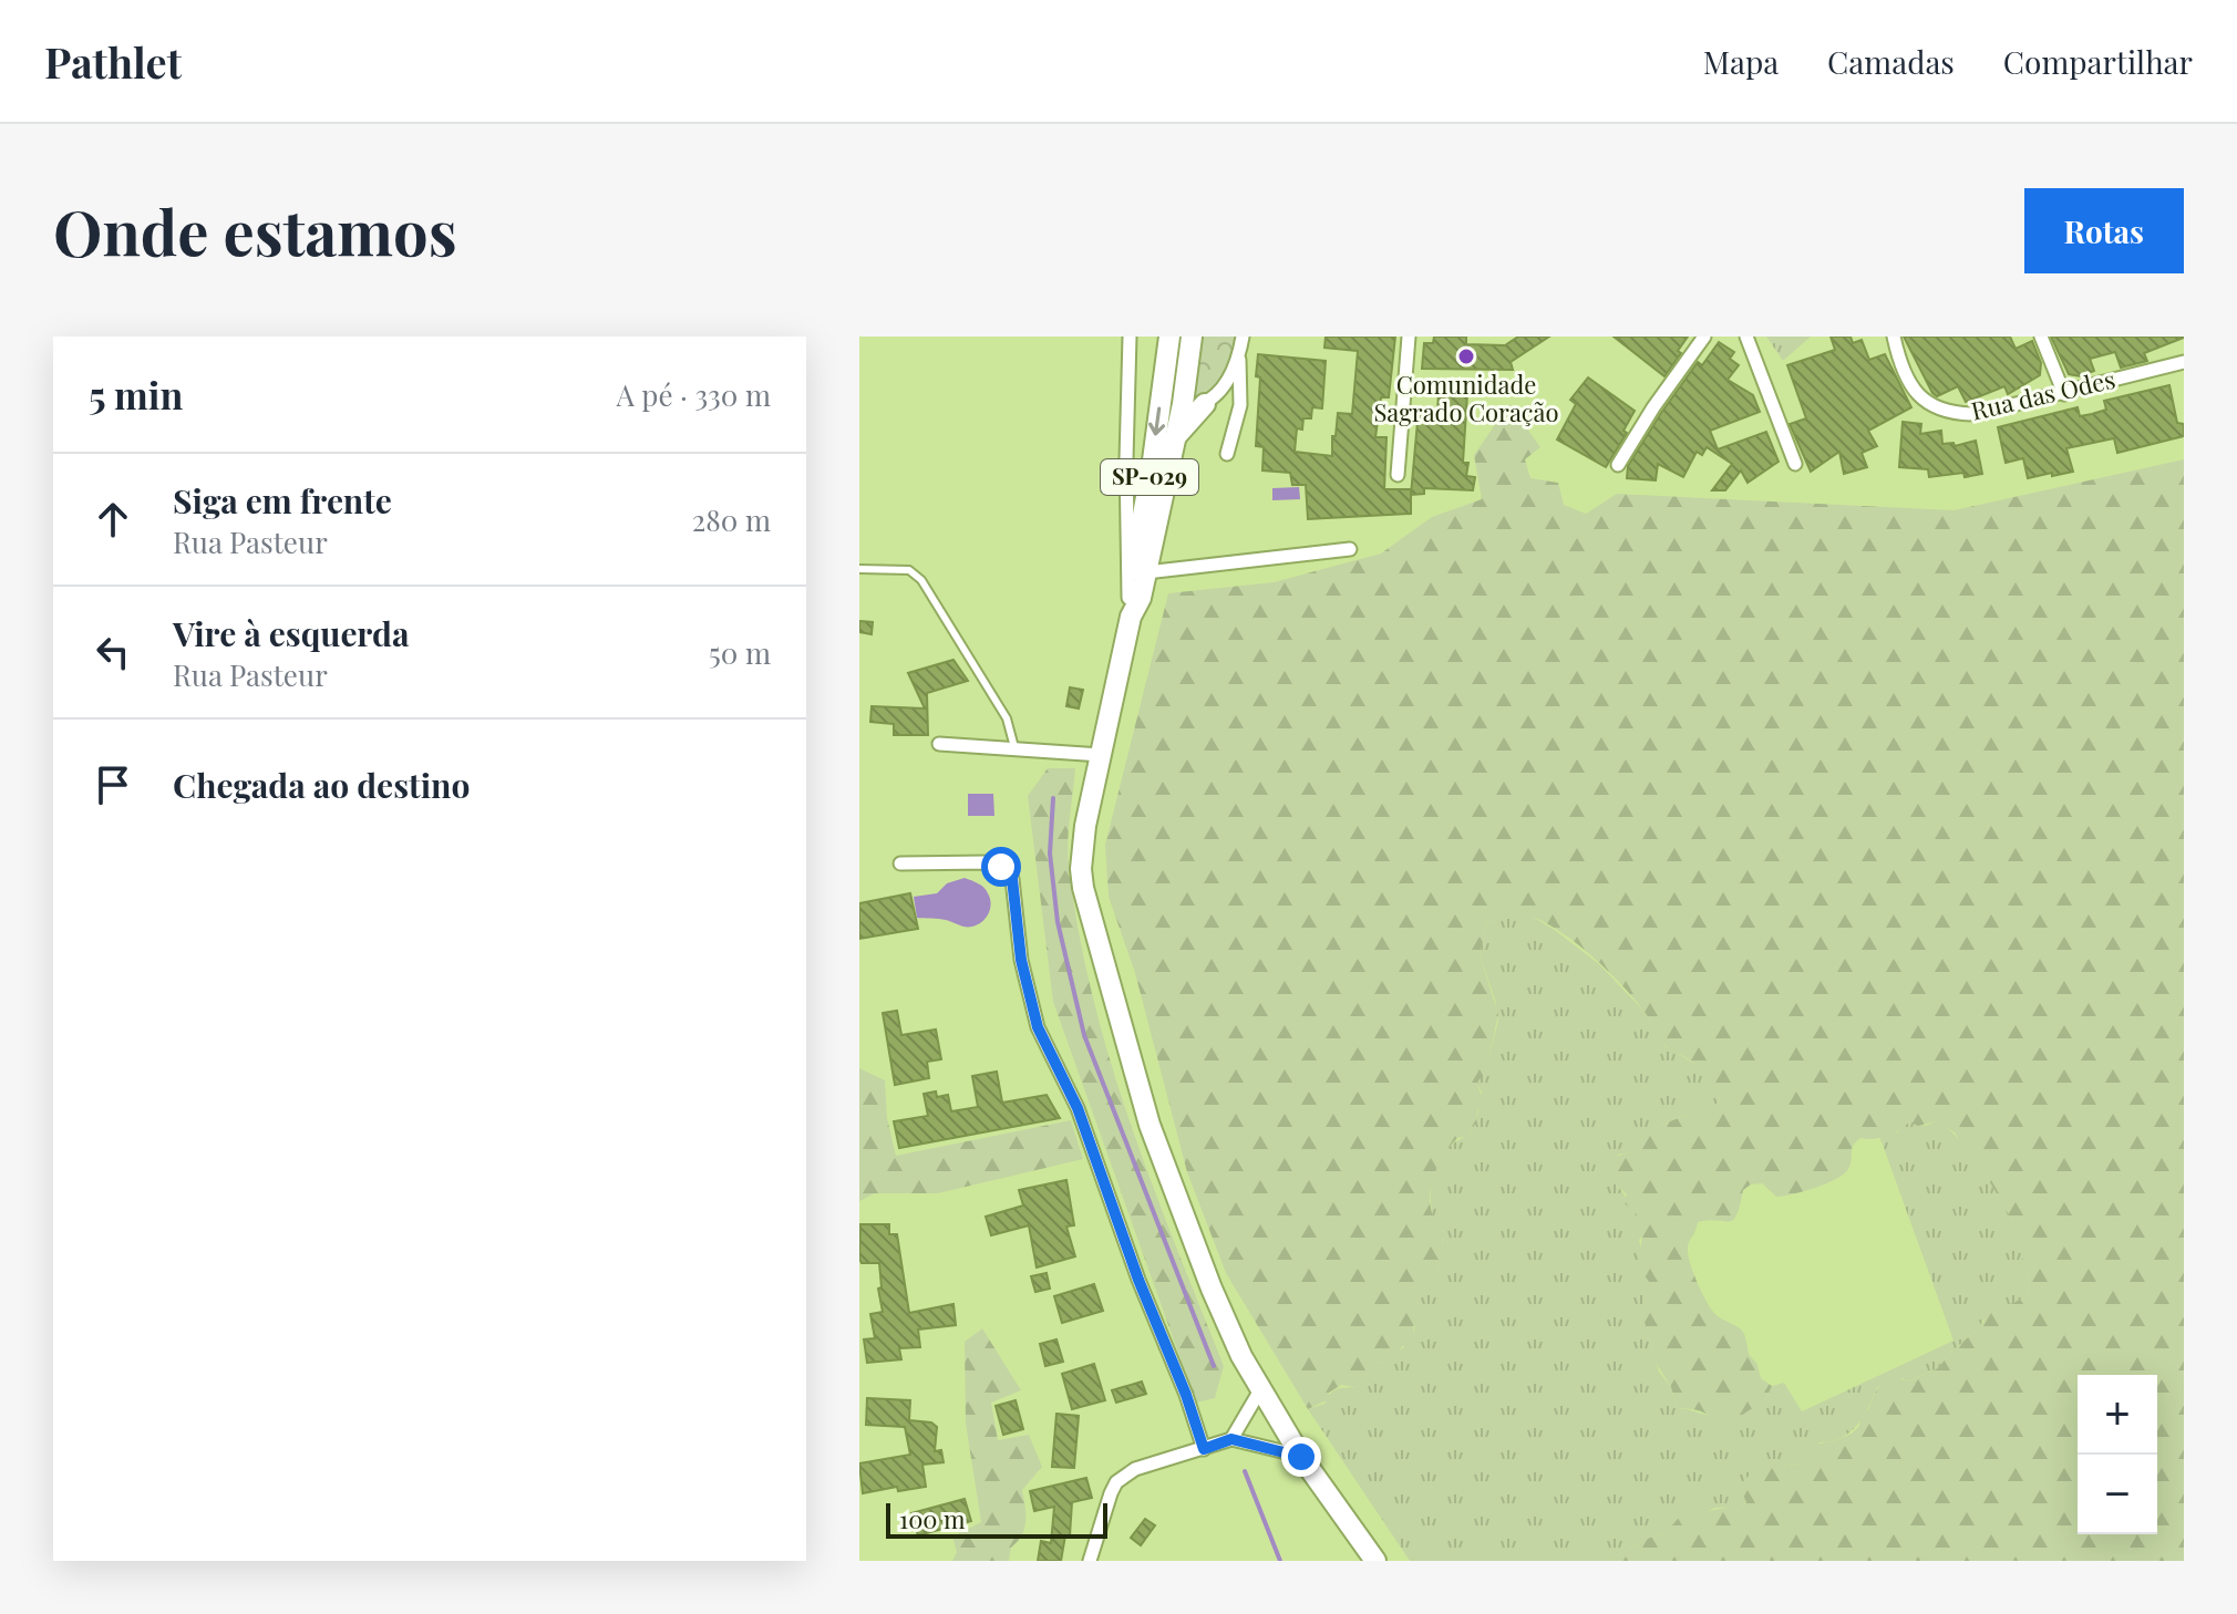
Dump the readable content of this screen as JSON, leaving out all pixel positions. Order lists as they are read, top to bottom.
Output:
{
  "streets": {
    "highway": ["SP-029"],
    "street": ["Rua das Odes"]
  },
  "places": ["Comunidade Sagrado Coração"],
  "scale_bar": "100 m",
  "page": {
    "header": "Pathlet",
    "nav": ["Mapa", "Camadas", "Compartilhar"],
    "buttons": "Rotas",
    "title": "Onde estamos",
    "heading": ["5 min", "A pé · 330 m"],
    "list": [
      ["Siga em frente", "Rua Pasteur", "280 m"],
      ["Vire à esquerda", "Rua Pasteur", "50 m"],
      "Chegada ao destino"
    ],
    "map_buttons": ["+", "−"],
    "scale": "100 m"
  }
}
